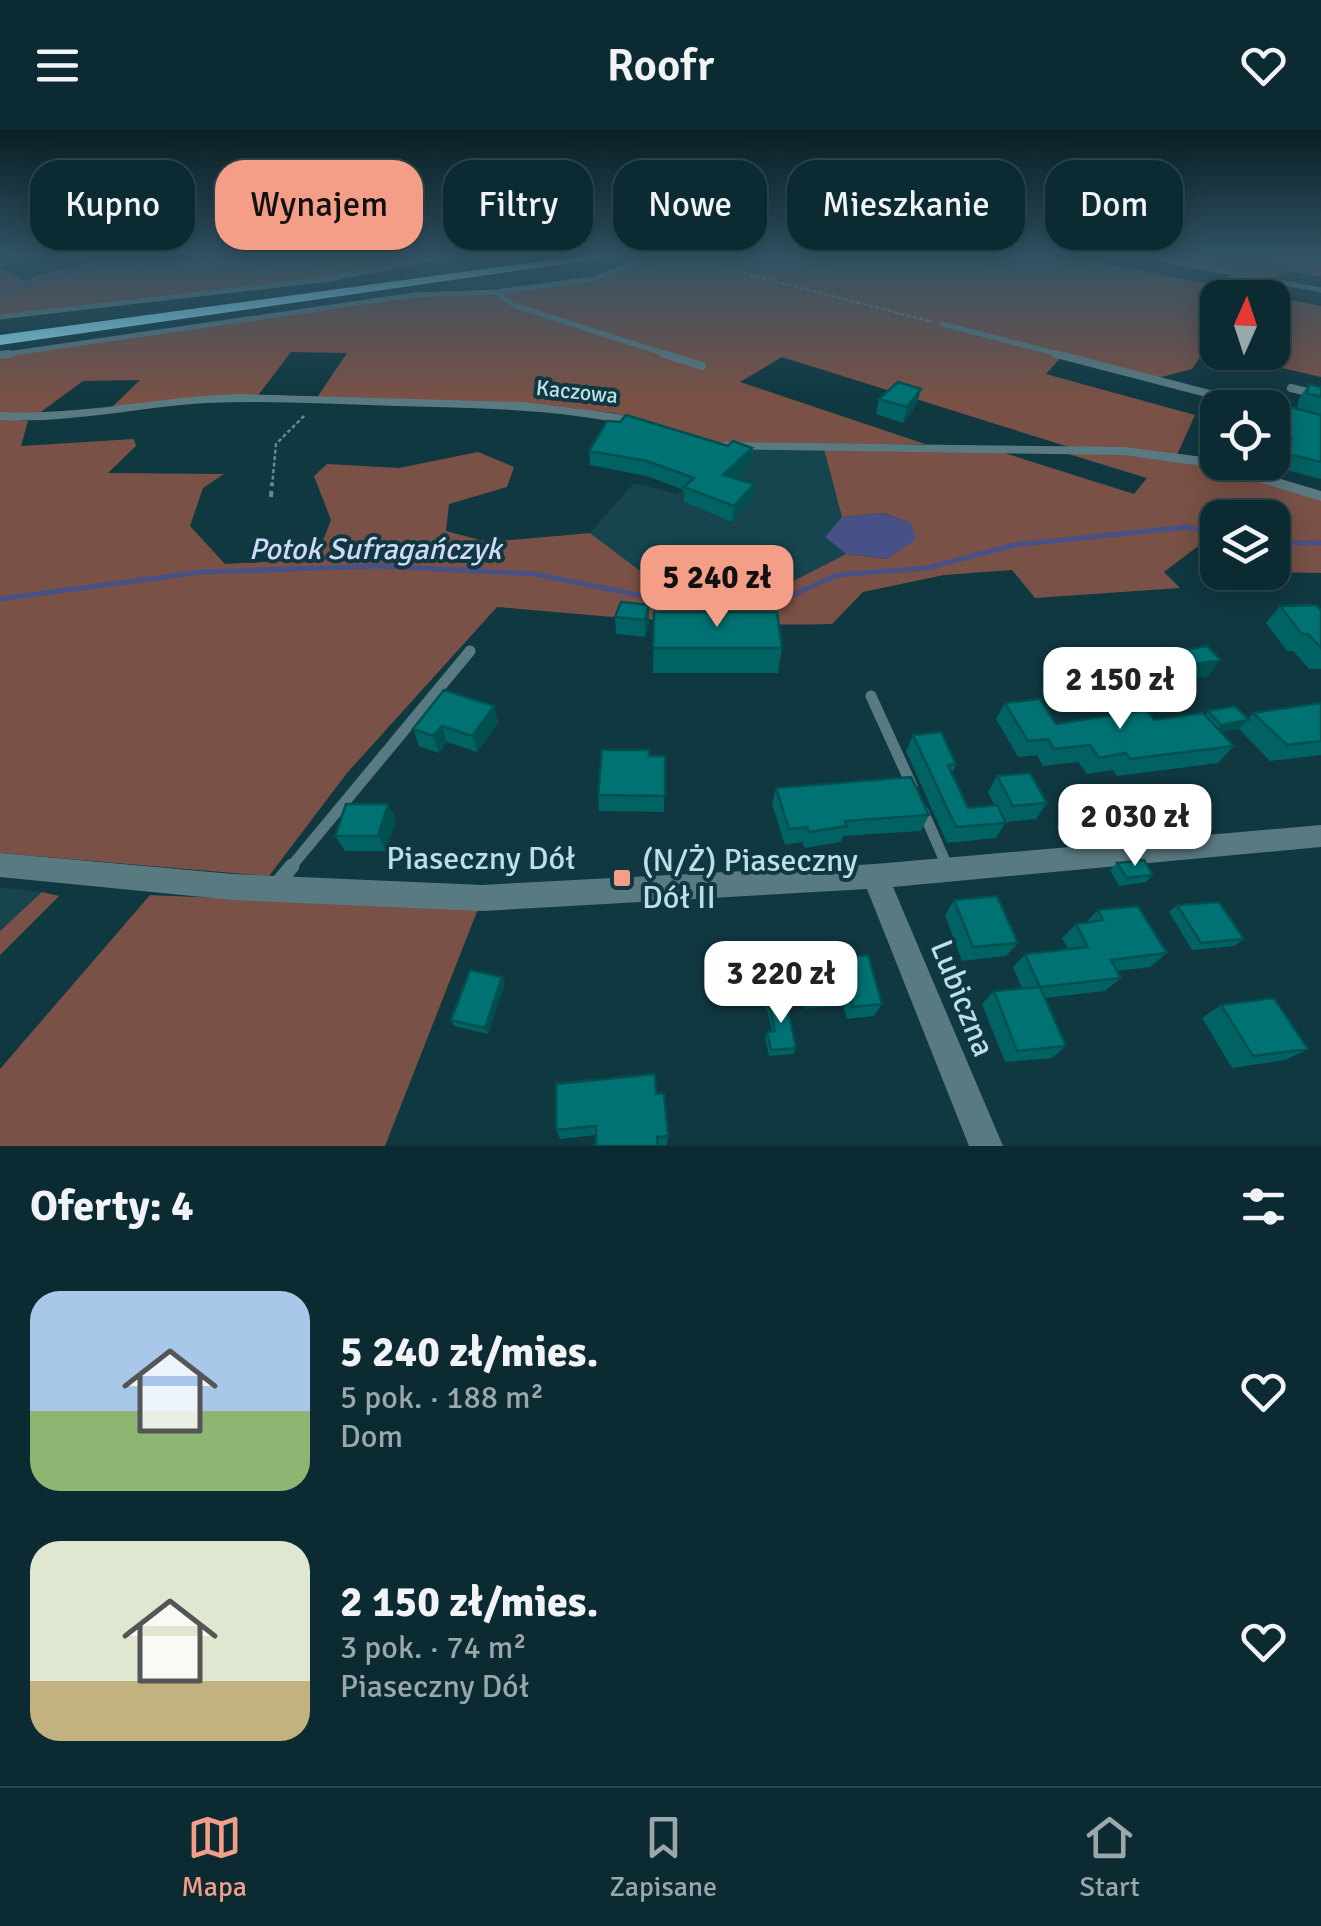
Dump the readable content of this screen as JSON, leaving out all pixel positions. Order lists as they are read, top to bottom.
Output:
{
  "streets": {
    "street": ["Kaczowa", "Piaseczny Dół", "Lubiczna"]
  },
  "crossings": [
    ["Piaseczny Dół", "Lubiczna"]
  ],
  "water": ["Potok Sufragańczyk"],
  "places": {
    "transit": ["(N/Ż) Piaseczny Dół II"]
  },
  "north": "top",
  "page": {
    "header": "Roofr",
    "chip": [
      "Kupno",
      "Wynajem",
      "Filtry",
      "Nowe",
      "Mieszkanie",
      "Dom"
    ],
    "price": [
      "5 240 zł",
      "2 150 zł",
      "2 030 zł",
      "3 220 zł"
    ],
    "heading": "Oferty: 4",
    "list": [
      {
        "name": "5 240 zł/mies.",
        "note": "5 pok. · 188 m² · Dom"
      },
      {
        "name": "2 150 zł/mies.",
        "note": "3 pok. · 74 m² · Piaseczny Dół"
      }
    ],
    "tabs": ["Mapa", "Zapisane", "Start"]
  }
}
